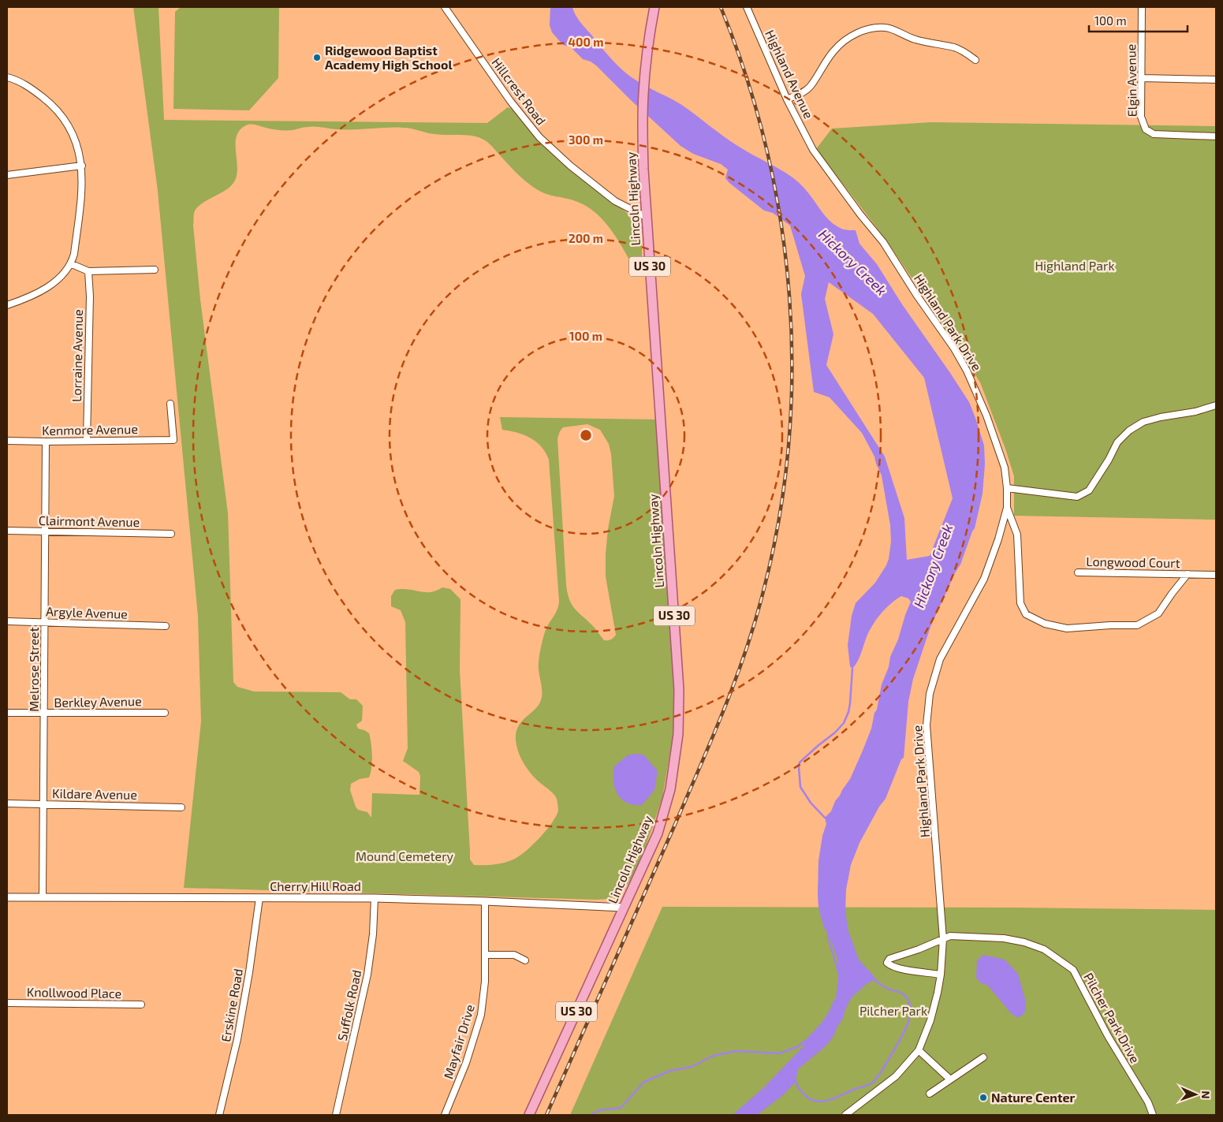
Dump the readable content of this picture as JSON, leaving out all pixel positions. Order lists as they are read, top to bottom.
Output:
{
  "streets": {
    "main road": ["Lincoln Highway", "US 30"],
    "street": [
      "Highland Avenue",
      "Elgin Avenue",
      "Hillcrest Road",
      "Highland Park Drive",
      "Lorraine Avenue",
      "Kenmore Avenue",
      "Clairmont Avenue",
      "Longwood Court",
      "Argyle Avenue",
      "Melrose Street",
      "Berkley Avenue",
      "Kildare Avenue",
      "Cherry Hill Road",
      "Knollwood Place",
      "Erskine Road",
      "Suffolk Road",
      "Pilcher Park Drive",
      "Mayfair Drive"
    ]
  },
  "crossings": [
    ["Highland Avenue", "Highland Park Drive"],
    ["Hillcrest Road", "Lincoln Highway"],
    ["Lincoln Highway", "Cherry Hill Road"],
    ["Highland Park Drive", "Pilcher Park Drive"],
    ["Lorraine Avenue", "Kenmore Avenue"],
    ["Kenmore Avenue", "Melrose Street"],
    ["Clairmont Avenue", "Melrose Street"],
    ["Argyle Avenue", "Melrose Street"],
    ["Melrose Street", "Berkley Avenue"],
    ["Melrose Street", "Kildare Avenue"],
    ["Melrose Street", "Cherry Hill Road"],
    ["Cherry Hill Road", "Erskine Road"],
    ["Cherry Hill Road", "Suffolk Road"],
    ["Cherry Hill Road", "Mayfair Drive"]
  ],
  "water": ["Hickory Creek"],
  "parks": ["Highland Park", "Mound Cemetery", "Pilcher Park"],
  "places": ["Ridgewood Baptist Academy High School", "Nature Center"],
  "scale_bar": "100 m",
  "north": "right",
  "rings": [
    "400 m",
    "300 m",
    "200 m",
    "100 m"
  ]
}
